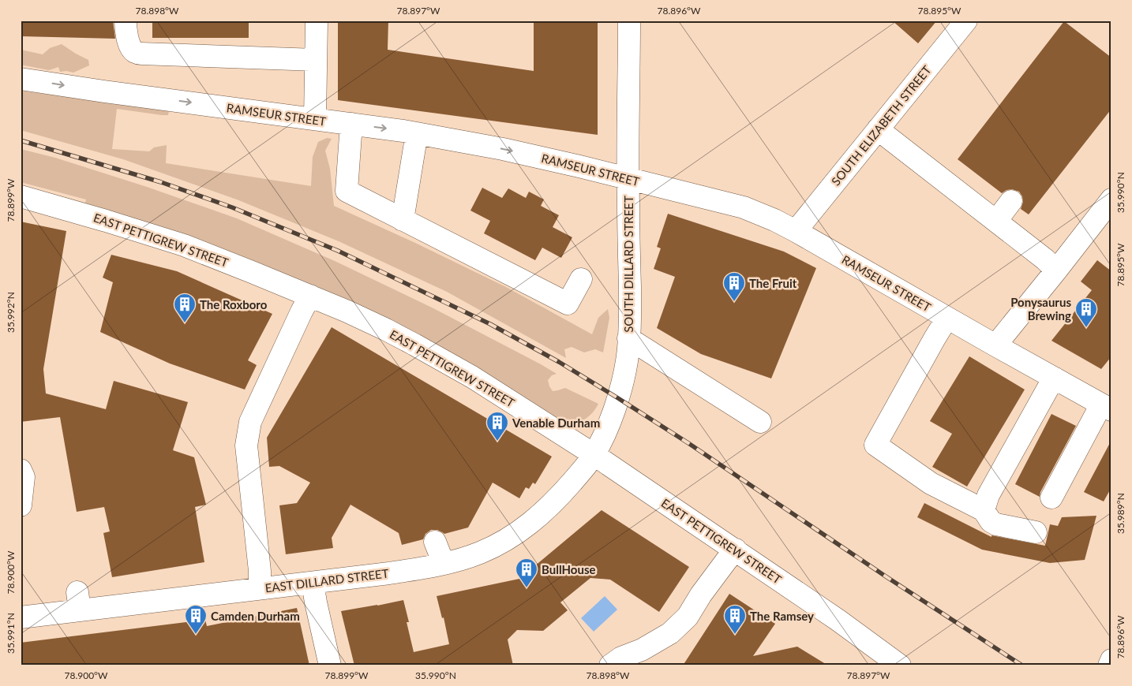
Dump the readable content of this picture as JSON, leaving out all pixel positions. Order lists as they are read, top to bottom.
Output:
{
  "streets": {
    "street": [
      "RAMSEUR STREET",
      "SOUTH ELIZABETH STREET",
      "EAST PETTIGREW STREET",
      "SOUTH DILLARD STREET",
      "EAST DILLARD STREET"
    ]
  },
  "crossings": [
    ["RAMSEUR STREET", "SOUTH ELIZABETH STREET"],
    ["RAMSEUR STREET", "SOUTH DILLARD STREET"],
    ["EAST PETTIGREW STREET", "SOUTH DILLARD STREET"],
    ["EAST PETTIGREW STREET", "EAST DILLARD STREET"],
    ["SOUTH DILLARD STREET", "EAST DILLARD STREET"]
  ],
  "places": {
    "building": [
      "The Fruit",
      "The Roxboro",
      "Ponysaurus Brewing",
      "Venable Durham",
      "BullHouse",
      "Camden Durham",
      "The Ramsey"
    ]
  },
  "coordinates": [
    "78.898°W",
    "78.897°W",
    "78.896°W",
    "78.895°W",
    "35.990°N",
    "78.899°W",
    "35.992°N",
    "35.989°N",
    "78.900°W",
    "35.991°N"
  ]
}
